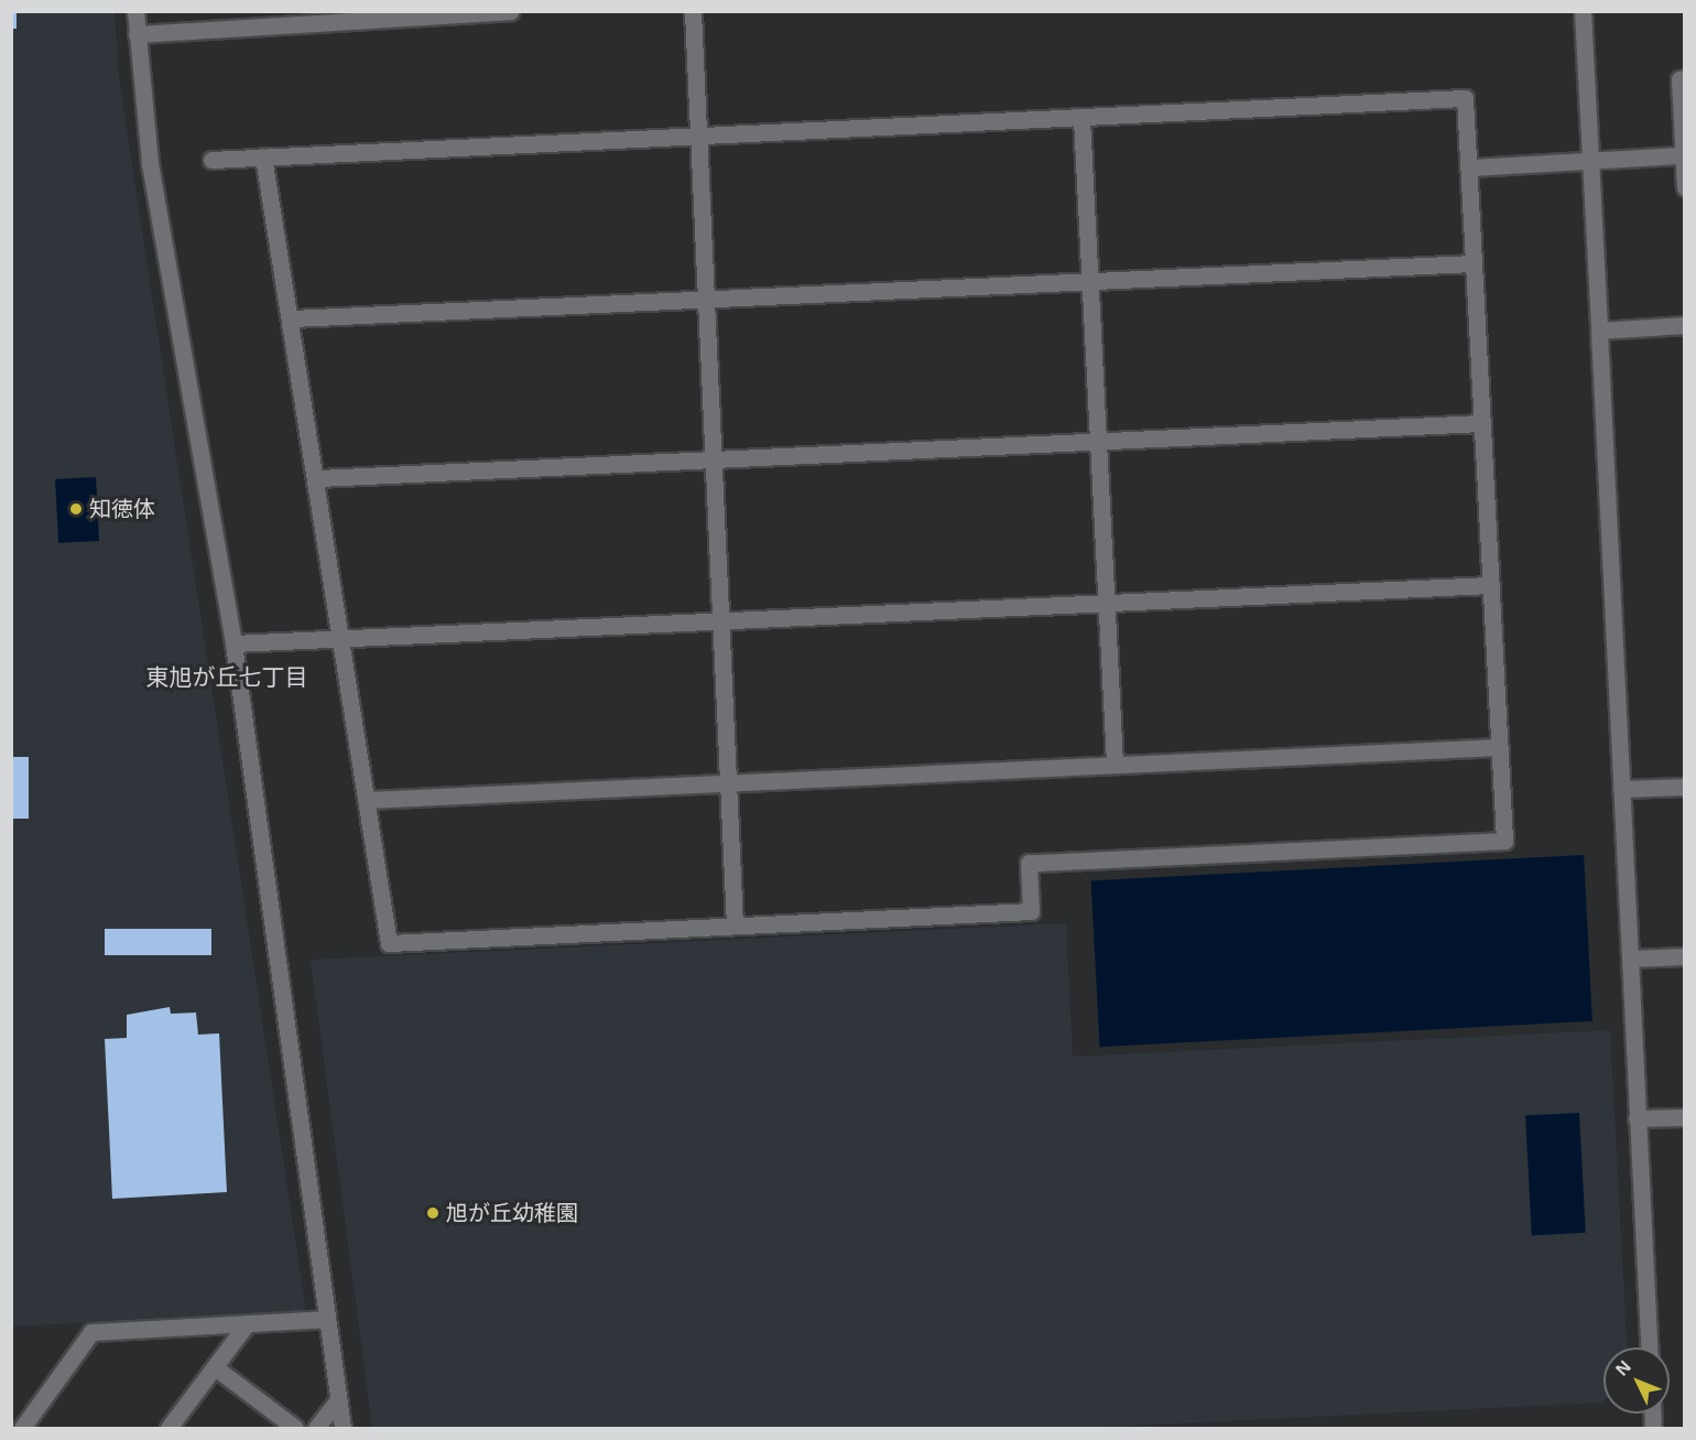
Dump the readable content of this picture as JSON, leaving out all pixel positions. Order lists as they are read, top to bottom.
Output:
{
  "districts": ["東旭が丘七丁目"],
  "places": ["知徳体", "旭が丘幼稚園"],
  "north": "top left"
}
